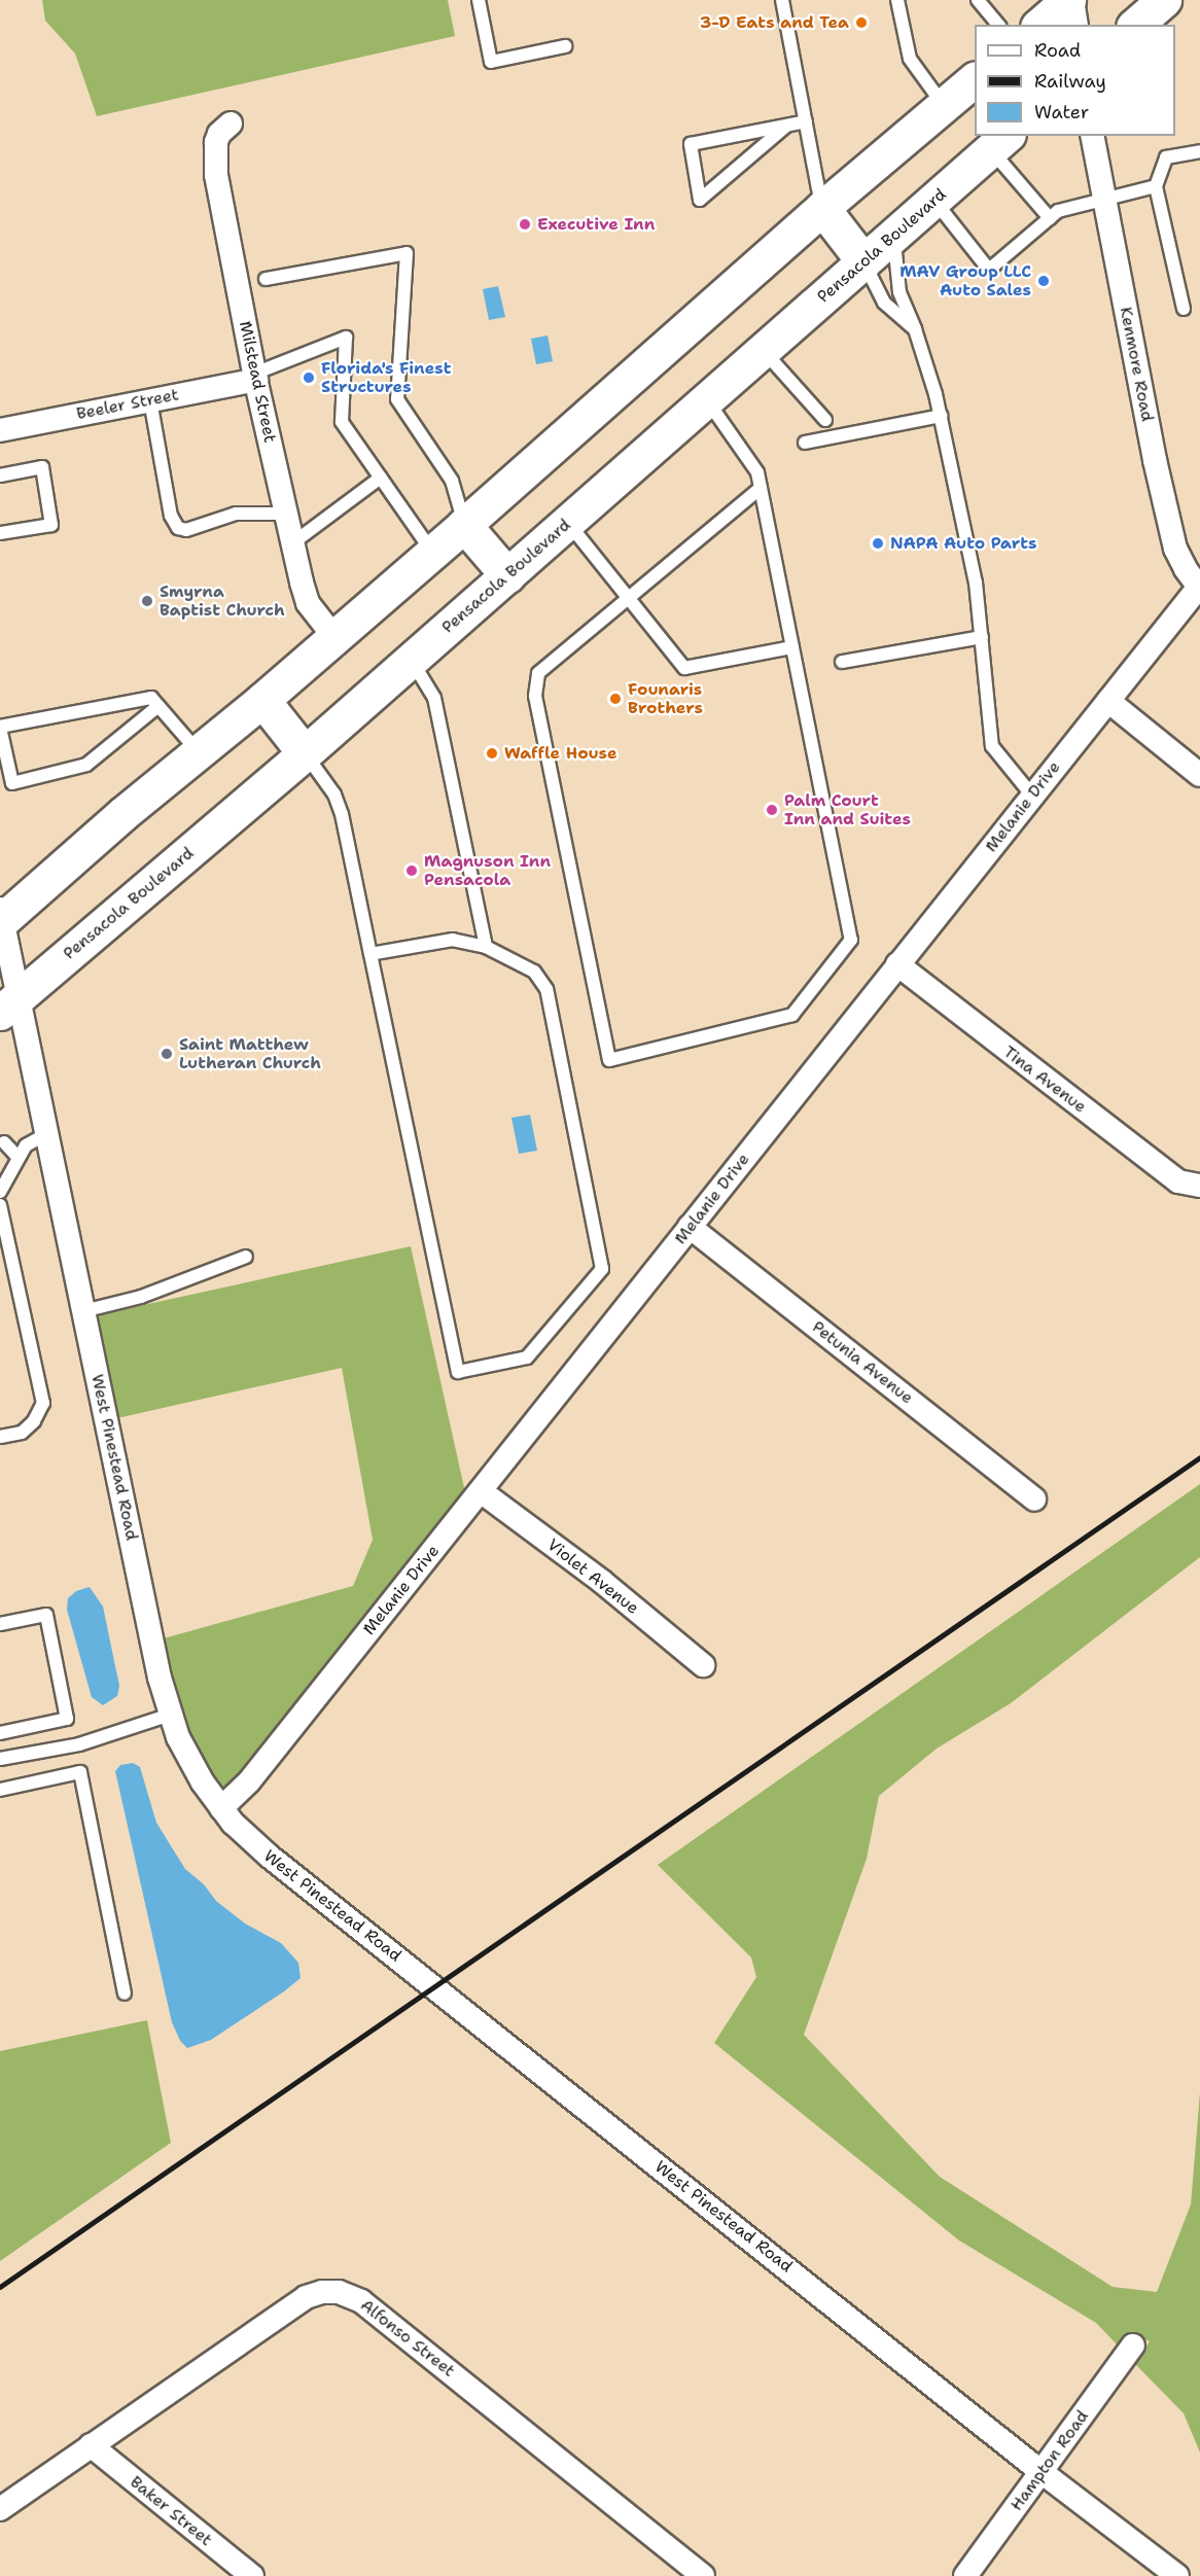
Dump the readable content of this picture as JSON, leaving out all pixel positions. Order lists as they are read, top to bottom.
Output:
{
  "streets": {
    "main road": ["Pensacola Boulevard"],
    "street": [
      "Kenmore Road",
      "Milstead Street",
      "Beeler Street",
      "Melanie Drive",
      "Tina Avenue",
      "Petunia Avenue",
      "West Pinestead Road",
      "Violet Avenue",
      "Alfonso Street",
      "Hampton Road",
      "Baker Street"
    ]
  },
  "crossings": [
    ["Pensacola Boulevard", "West Pinestead Road"],
    ["Kenmore Road", "Melanie Drive"],
    ["Milstead Street", "Beeler Street"],
    ["Melanie Drive", "Tina Avenue"],
    ["Melanie Drive", "Petunia Avenue"],
    ["Melanie Drive", "West Pinestead Road"],
    ["Melanie Drive", "Violet Avenue"],
    ["West Pinestead Road", "Hampton Road"],
    ["Alfonso Street", "Baker Street"]
  ],
  "places": [
    "3-D Eats and Tea",
    "Executive Inn",
    "MAV Group LLC Auto Sales",
    "Florida's Finest Structures",
    "NAPA Auto Parts",
    "Smyrna Baptist Church",
    "Founaris Brothers",
    "Waffle House",
    "Palm Court Inn and Suites",
    "Magnuson Inn Pensacola",
    "Saint Matthew Lutheran Church"
  ],
  "legend": ["Road", "Railway", "Water"]
}
